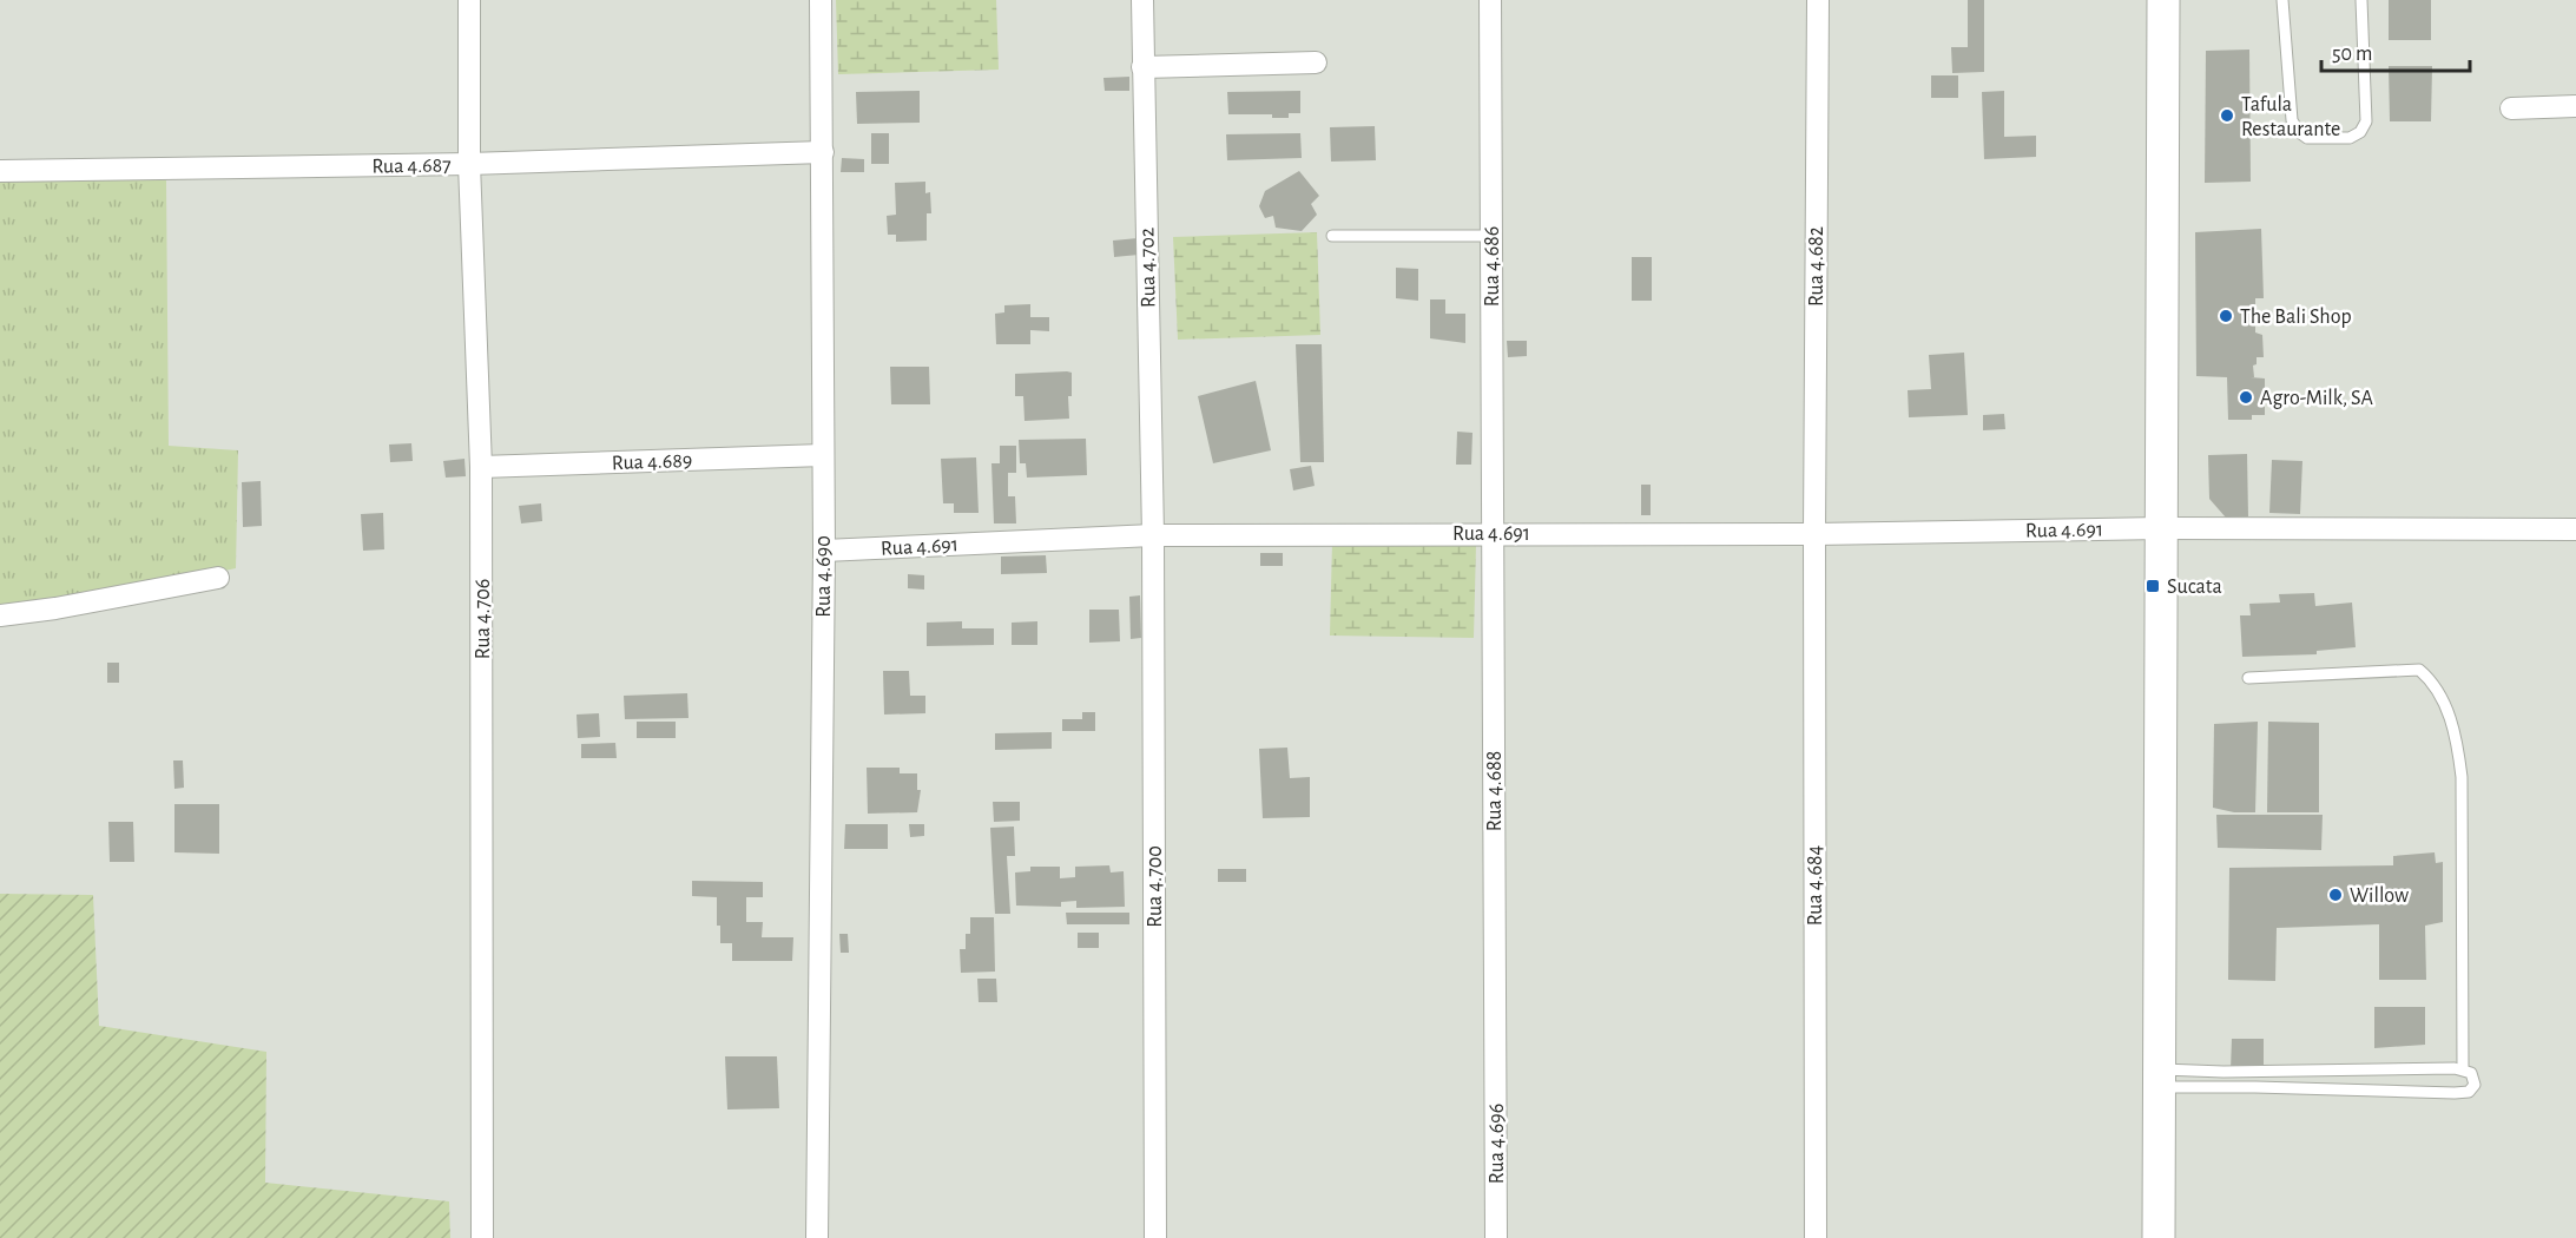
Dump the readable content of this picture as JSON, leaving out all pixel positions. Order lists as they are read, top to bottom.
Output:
{
  "streets": {
    "street": [
      "Rua 4.687",
      "Rua 4.686",
      "Rua 4.682",
      "Rua 4.702",
      "Rua 4.689",
      "Rua 4.691",
      "Rua 4.690",
      "Rua 4.706",
      "Rua 4.688",
      "Rua 4.684",
      "Rua 4.700",
      "Rua 4.696"
    ]
  },
  "crossings": [
    ["Rua 4.687", "Rua 4.690"],
    ["Rua 4.687", "Rua 4.706"],
    ["Rua 4.686", "Rua 4.691"],
    ["Rua 4.686", "Rua 4.688"],
    ["Rua 4.682", "Rua 4.691"],
    ["Rua 4.682", "Rua 4.684"],
    ["Rua 4.702", "Rua 4.691"],
    ["Rua 4.702", "Rua 4.700"],
    ["Rua 4.689", "Rua 4.690"],
    ["Rua 4.689", "Rua 4.706"],
    ["Rua 4.691", "Rua 4.690"],
    ["Rua 4.691", "Rua 4.688"],
    ["Rua 4.691", "Rua 4.684"],
    ["Rua 4.691", "Rua 4.700"],
    ["Rua 4.688", "Rua 4.696"]
  ],
  "places": {
    "other": [
      "Tafula Restaurante",
      "The Bali Shop",
      "Agro-Milk, SA",
      "Willow"
    ],
    "transit": ["Sucata"]
  },
  "scale_bar": "50 m"
}
